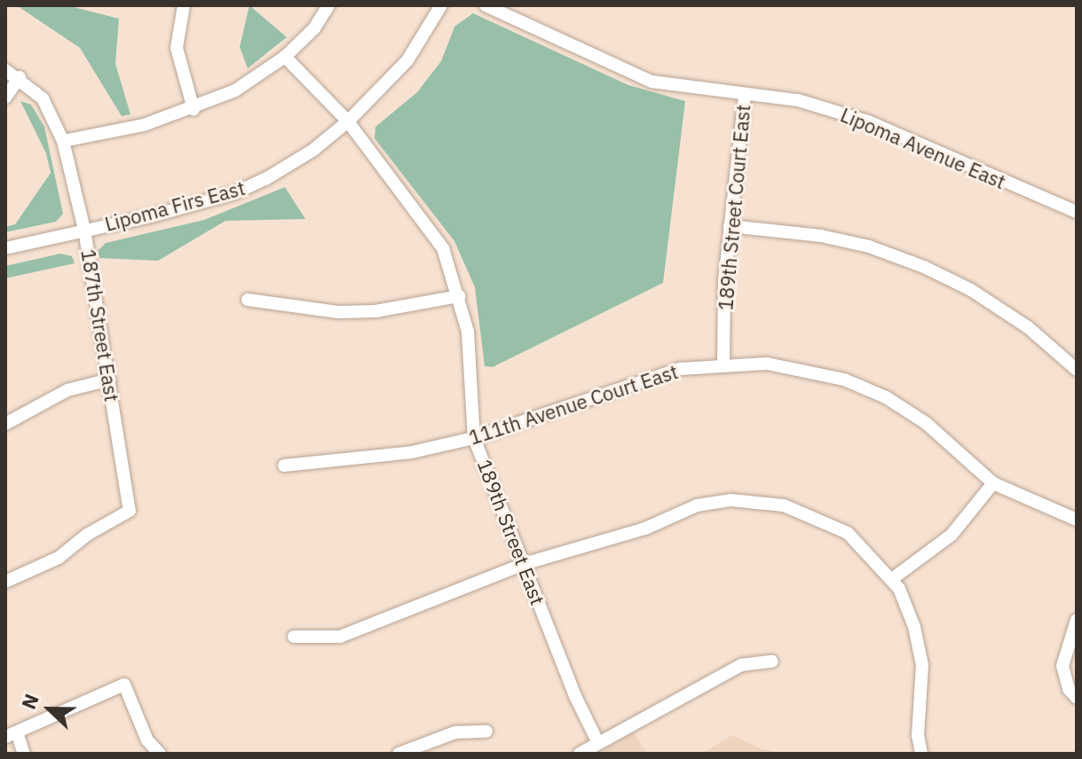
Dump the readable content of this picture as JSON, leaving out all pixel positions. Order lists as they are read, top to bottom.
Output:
{
  "streets": {
    "street": [
      "Lipoma Avenue East",
      "Lipoma Firs East",
      "189th Street Court East",
      "187th Street East",
      "111th Avenue Court East",
      "189th Street East"
    ]
  },
  "crossings": [
    ["Lipoma Avenue East", "189th Street Court East"],
    ["Lipoma Firs East", "187th Street East"],
    ["Lipoma Firs East", "189th Street East"],
    ["189th Street Court East", "111th Avenue Court East"],
    ["111th Avenue Court East", "189th Street East"]
  ],
  "north": "left"
}
